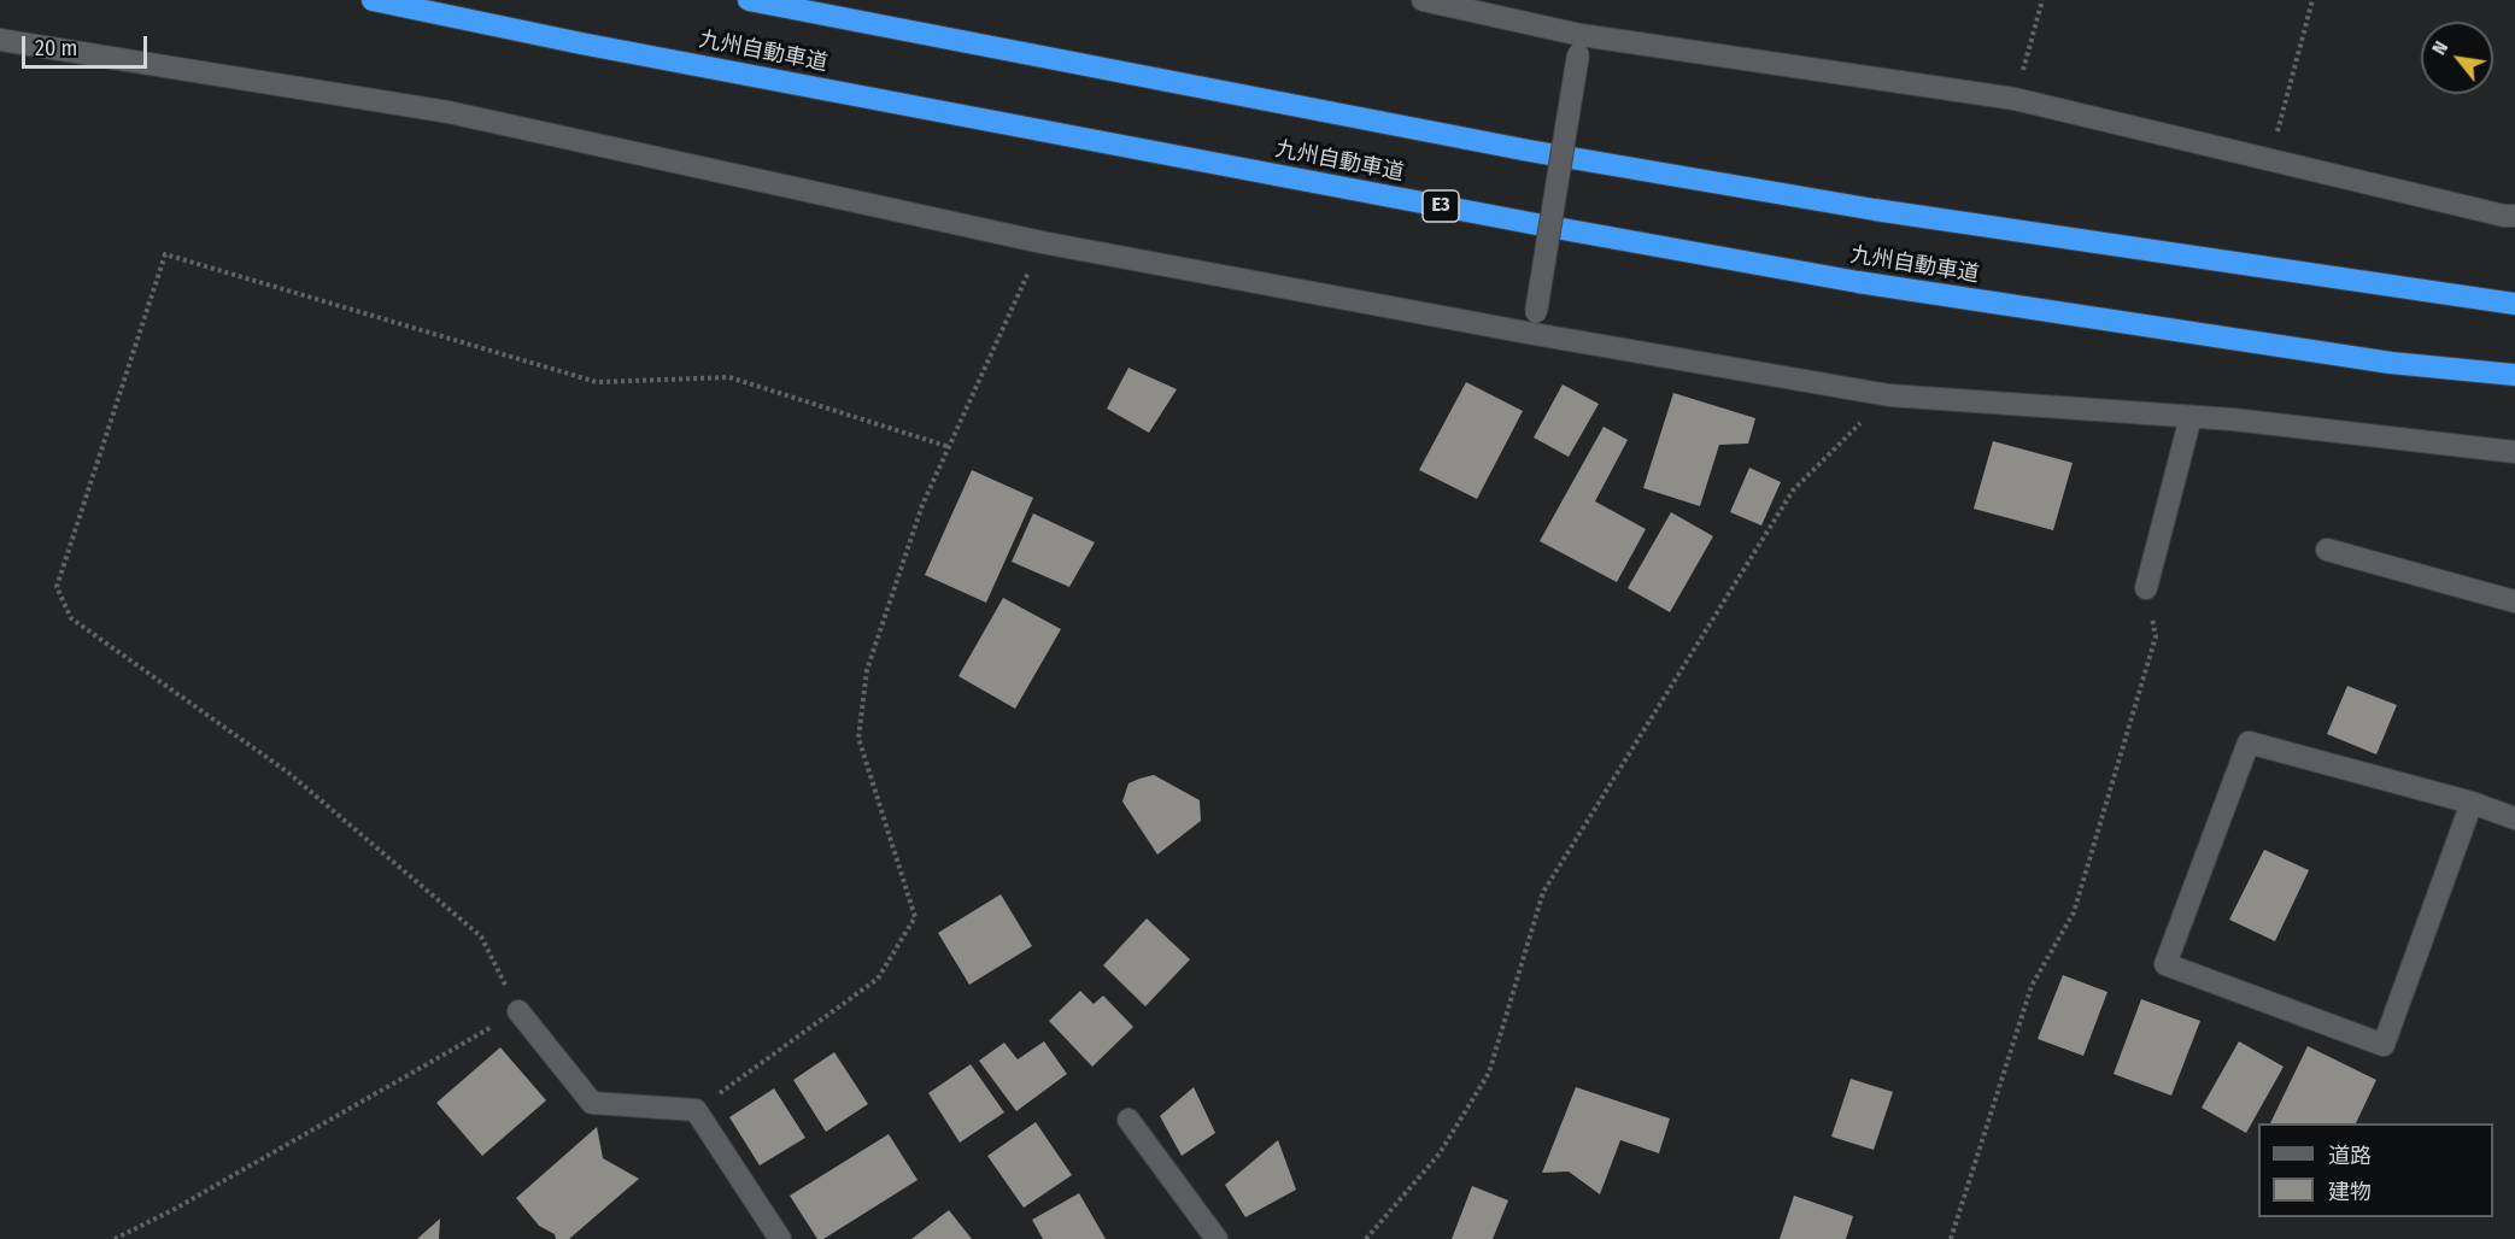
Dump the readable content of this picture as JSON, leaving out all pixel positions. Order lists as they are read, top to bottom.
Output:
{
  "streets": {
    "highway": ["九州自動車道", "E3"]
  },
  "legend": ["道路", "建物"],
  "scale_bar": "20 m",
  "north": "top left"
}
